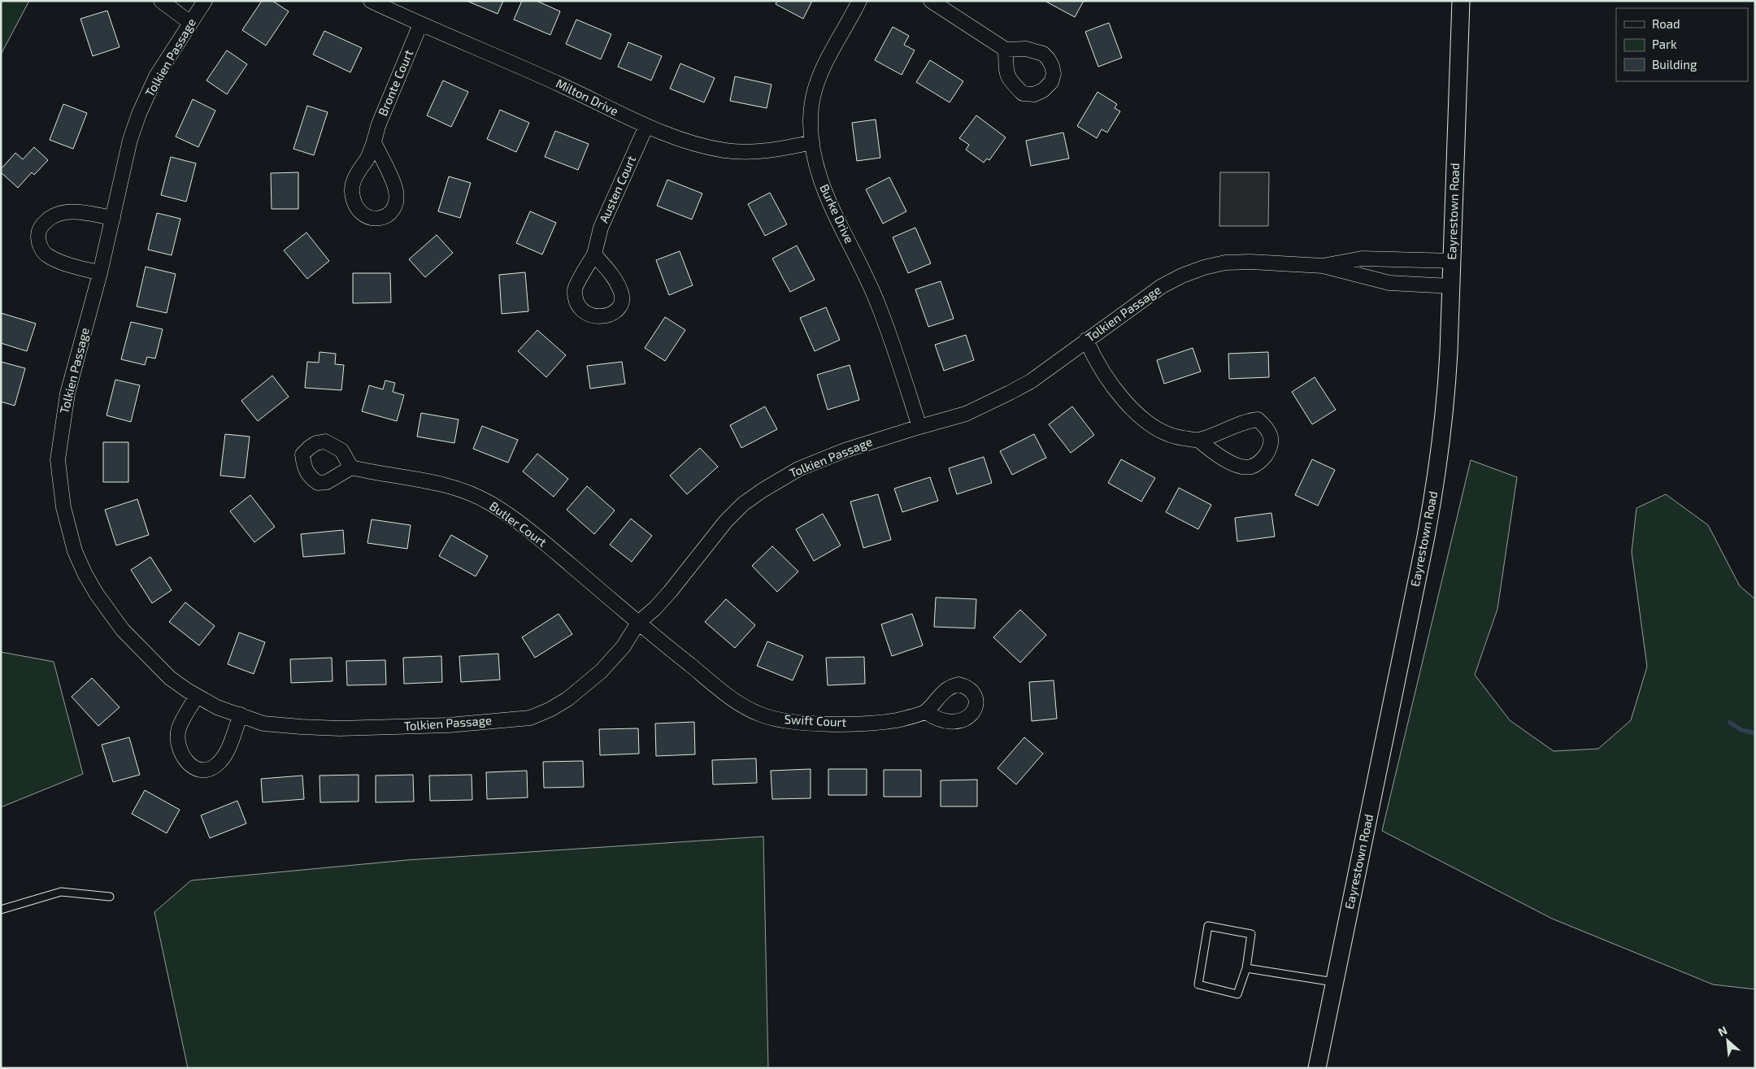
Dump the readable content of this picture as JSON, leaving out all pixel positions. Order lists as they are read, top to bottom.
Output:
{
  "streets": {
    "street": [
      "Tolkien Passage",
      "Bronte Court",
      "Milton Drive",
      "Austen Court",
      "Eayrestown Road",
      "Burke Drive",
      "Butler Court",
      "Swift Court"
    ]
  },
  "crossings": [
    ["Tolkien Passage", "Eayrestown Road"],
    ["Tolkien Passage", "Burke Drive"],
    ["Tolkien Passage", "Butler Court"],
    ["Tolkien Passage", "Swift Court"],
    ["Bronte Court", "Milton Drive"],
    ["Milton Drive", "Austen Court"],
    ["Milton Drive", "Burke Drive"],
    ["Butler Court", "Swift Court"]
  ],
  "legend": ["Road", "Park", "Building"],
  "north": "top left"
}
